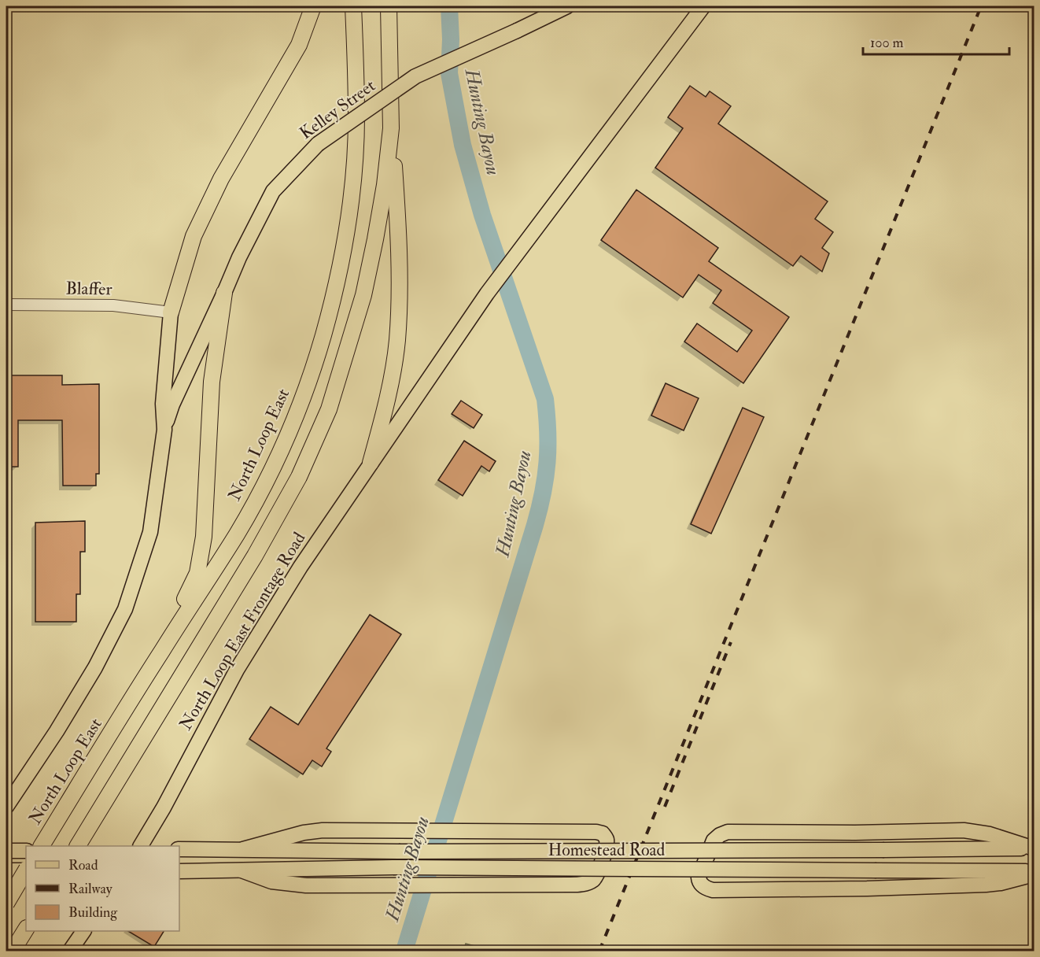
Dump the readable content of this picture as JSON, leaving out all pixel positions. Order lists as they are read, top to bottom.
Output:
{
  "streets": {
    "highway": ["North Loop East"],
    "main road": ["Kelley Street", "North Loop East Frontage Road", "Homestead Road"],
    "street": ["Blaffer"]
  },
  "water": ["Hunting Bayou"],
  "legend": ["Road", "Railway", "Building"],
  "scale_bar": "100 m"
}
